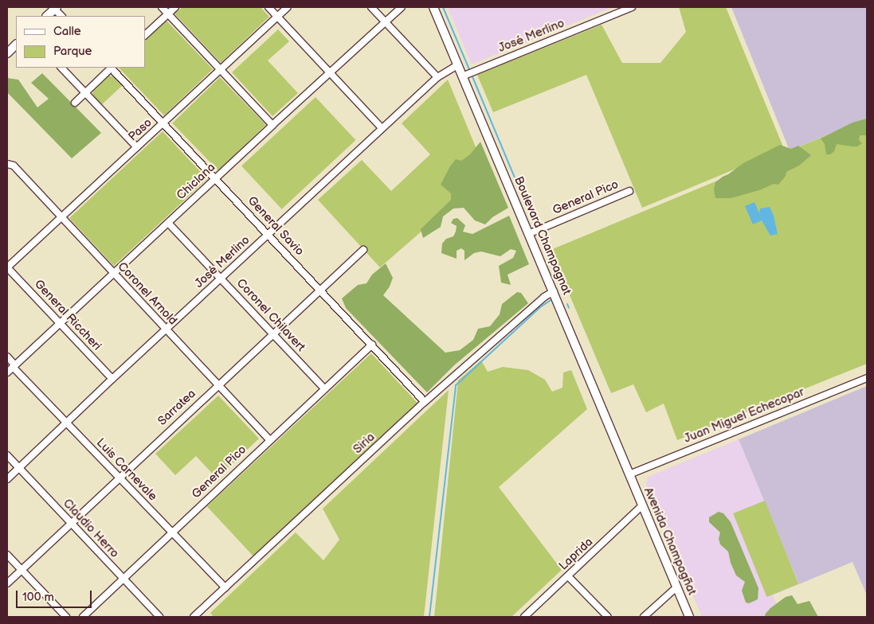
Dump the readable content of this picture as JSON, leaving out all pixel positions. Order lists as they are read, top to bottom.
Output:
{
  "streets": {
    "main road": ["Boulevard Champagnat", "Avenida Champagñat"],
    "street": [
      "José Merlino",
      "Paso",
      "Chiclana",
      "General Pico",
      "General Savio",
      "Coronel Arnold",
      "General Riccheri",
      "Coronel Chilavert",
      "Sarratea",
      "Juan Miguel Echecopar",
      "Siria",
      "Luis Carnevale",
      "Claudio Herro",
      "Laprida"
    ]
  },
  "crossings": [
    ["José Merlino", "General Savio"],
    ["José Merlino", "Boulevard Champagnat"],
    ["José Merlino", "Coronel Arnold"],
    ["José Merlino", "General Riccheri"],
    ["José Merlino", "Coronel Chilavert"],
    ["José Merlino", "Luis Carnevale"],
    ["José Merlino", "Claudio Herro"],
    ["Paso", "General Savio"],
    ["Paso", "Coronel Arnold"],
    ["Paso", "General Riccheri"],
    ["Chiclana", "General Savio"],
    ["Chiclana", "Coronel Arnold"],
    ["Chiclana", "General Riccheri"],
    ["Chiclana", "Coronel Chilavert"],
    ["Chiclana", "Luis Carnevale"],
    ["General Pico", "General Savio"],
    ["General Pico", "Boulevard Champagnat"],
    ["General Pico", "Coronel Arnold"],
    ["General Pico", "Coronel Chilavert"],
    ["General Pico", "Luis Carnevale"],
    ["General Pico", "Claudio Herro"],
    ["General Savio", "Sarratea"],
    ["General Savio", "Siria"],
    ["Boulevard Champagnat", "Juan Miguel Echecopar"],
    ["Boulevard Champagnat", "Siria"],
    ["Boulevard Champagnat", "Avenida Champagñat"],
    ["Coronel Arnold", "Sarratea"],
    ["Coronel Chilavert", "Sarratea"],
    ["Sarratea", "Luis Carnevale"],
    ["Sarratea", "Claudio Herro"],
    ["Juan Miguel Echecopar", "Avenida Champagñat"],
    ["Siria", "Luis Carnevale"],
    ["Avenida Champagñat", "Laprida"]
  ],
  "legend": ["Calle", "Parque"],
  "scale_bar": "100 m"
}
